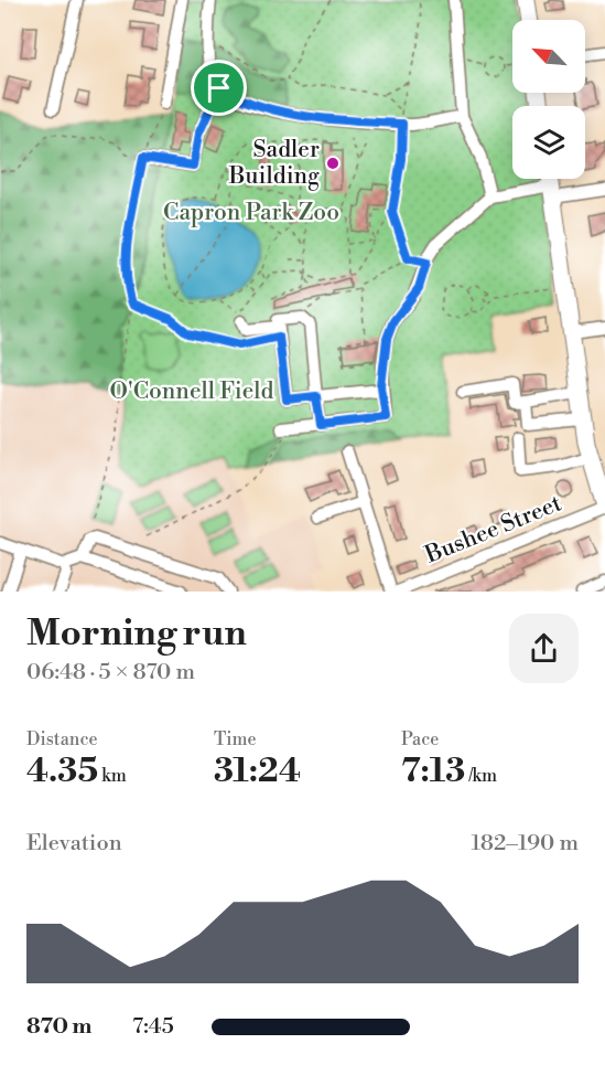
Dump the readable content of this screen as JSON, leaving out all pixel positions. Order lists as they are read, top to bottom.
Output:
{
  "streets": {
    "street": ["Bushee Street"]
  },
  "parks": ["Capron Park Zoo", "O'Connell Field"],
  "places": ["Sadler Building"],
  "north": "top left",
  "page": {
    "heading": ["Morning run", "06:48 · 5 × 870 m"],
    "stats": [
      ["Distance", "4.35 km"],
      ["Time", "31:24"],
      ["Pace", "7:13 /km"]
    ],
    "chart": ["Elevation", "182–190 m"],
    "list": [
      {
        "name": "870 m",
        "note": "7:45"
      }
    ]
  }
}
